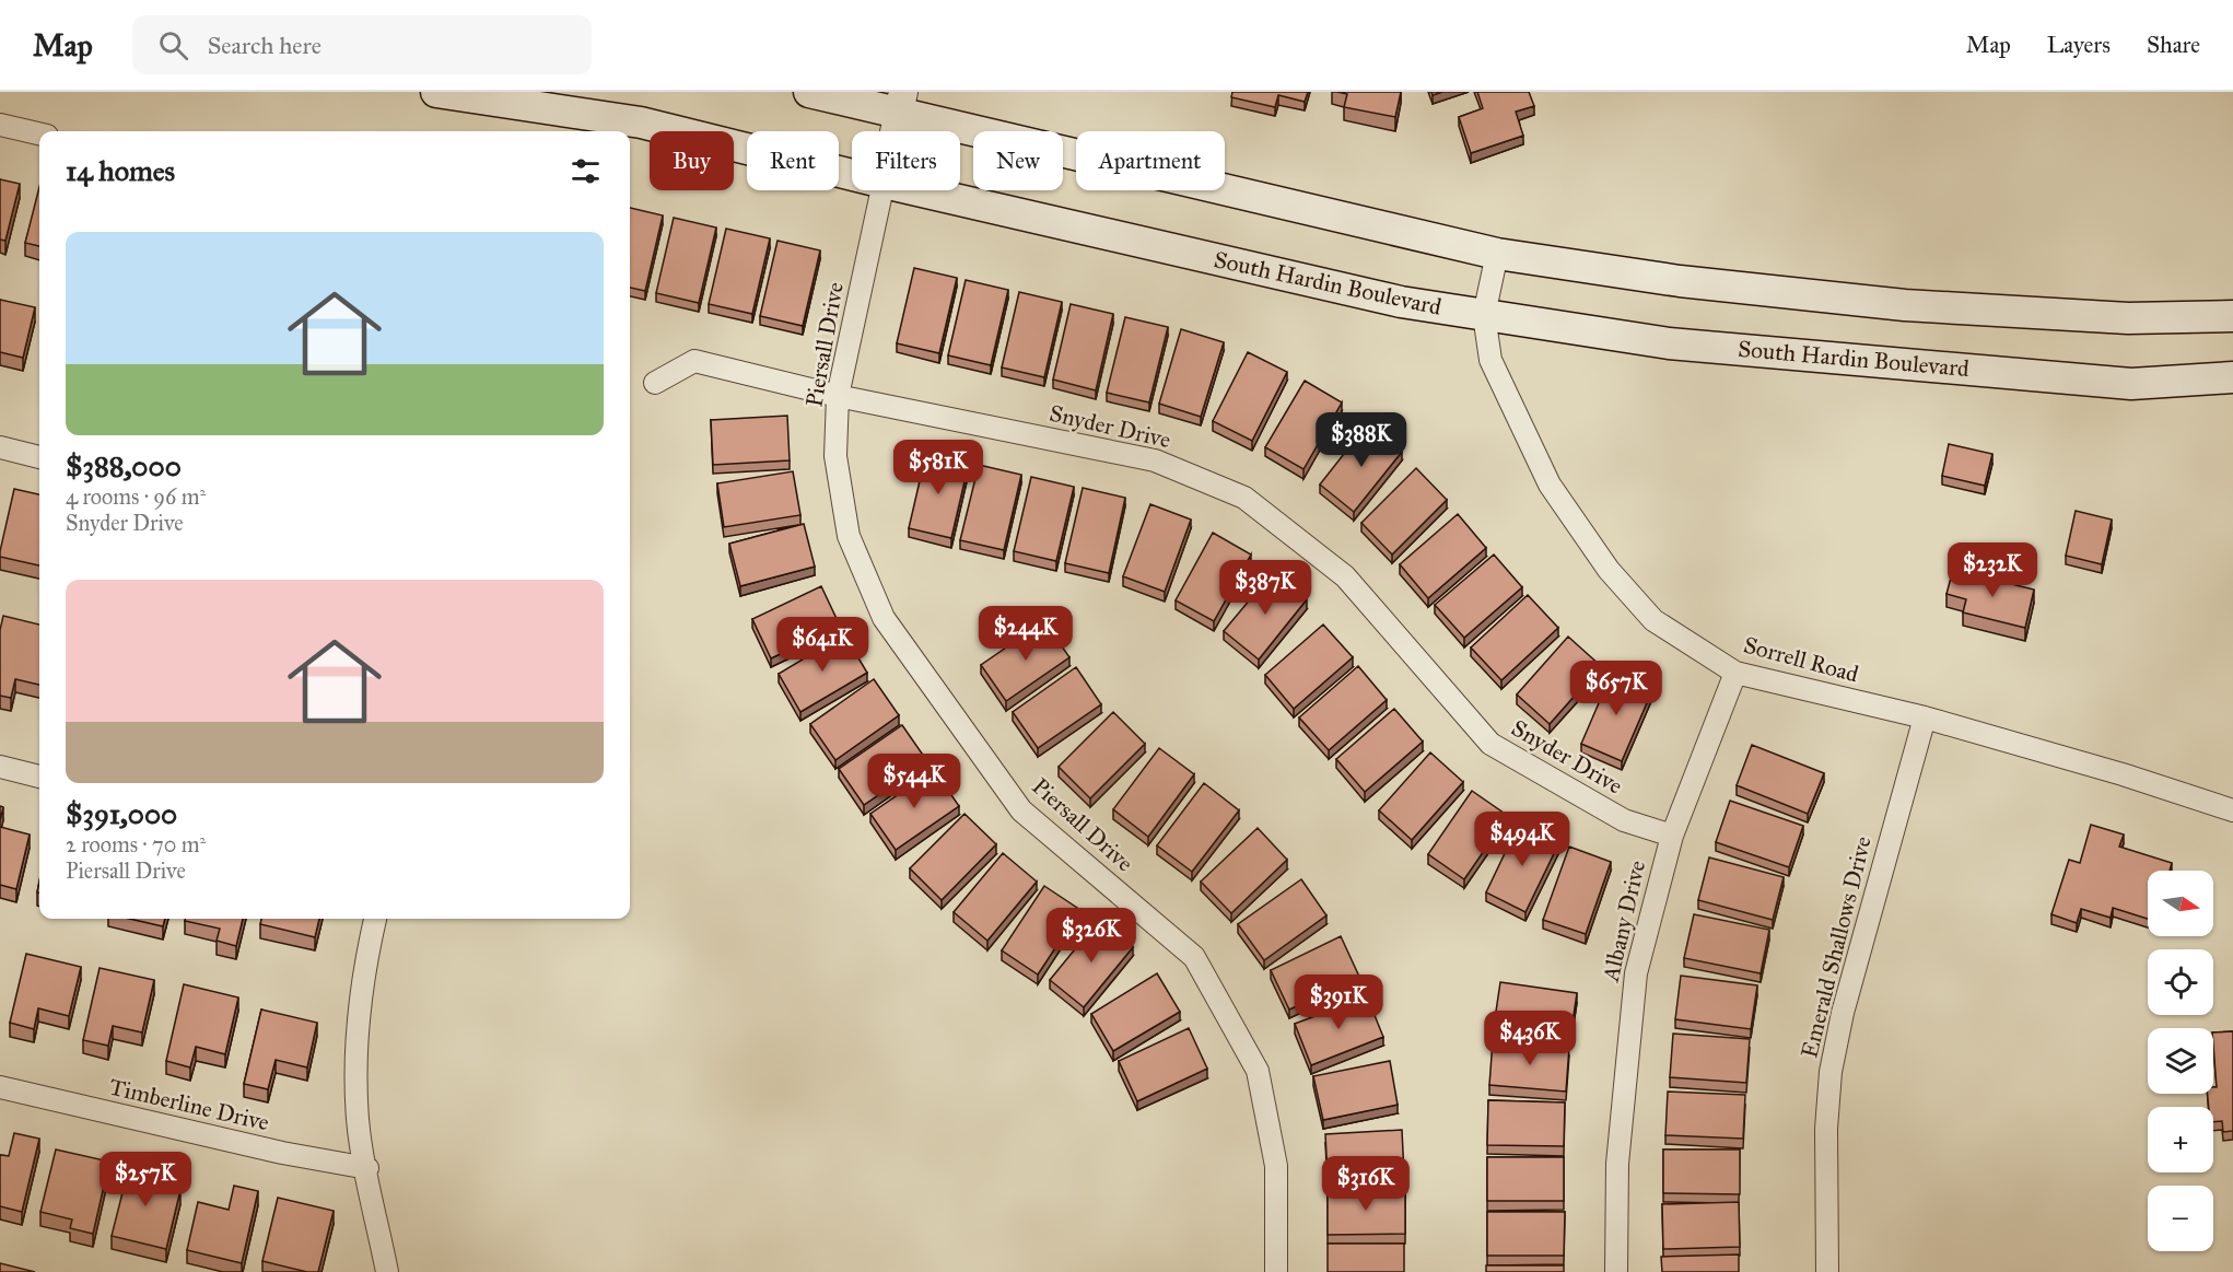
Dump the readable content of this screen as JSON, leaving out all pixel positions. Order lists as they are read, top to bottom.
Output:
{
  "streets": {
    "main road": ["South Hardin Boulevard"],
    "street": [
      "Piersall Drive",
      "Snyder Drive",
      "Sorrell Road",
      "Albany Drive",
      "Emerald Shallows Drive",
      "Timberline Drive"
    ]
  },
  "crossings": [
    ["South Hardin Boulevard", "Sorrell Road"],
    ["Piersall Drive", "Snyder Drive"],
    ["Snyder Drive", "Albany Drive"],
    ["Sorrell Road", "Albany Drive"],
    ["Sorrell Road", "Emerald Shallows Drive"]
  ],
  "north": "right",
  "page": {
    "header": "Map",
    "search": "Search here",
    "nav": ["Map", "Layers", "Share"],
    "chip": [
      "Buy",
      "Rent",
      "Filters",
      "New",
      "Apartment"
    ],
    "heading": "14 homes",
    "list": [
      {
        "name": "$388,000",
        "note": "4 rooms · 96 m² · Snyder Drive"
      },
      {
        "name": "$391,000",
        "note": "2 rooms · 70 m² · Piersall Drive"
      }
    ],
    "price": [
      "$388K",
      "$581K",
      "$232K",
      "$387K",
      "$244K",
      "$641K",
      "$657K",
      "$544K",
      "$494K",
      "$326K",
      "$391K",
      "$436K",
      "$257K",
      "$316K"
    ],
    "map_buttons": ["+", "−"]
  }
}
